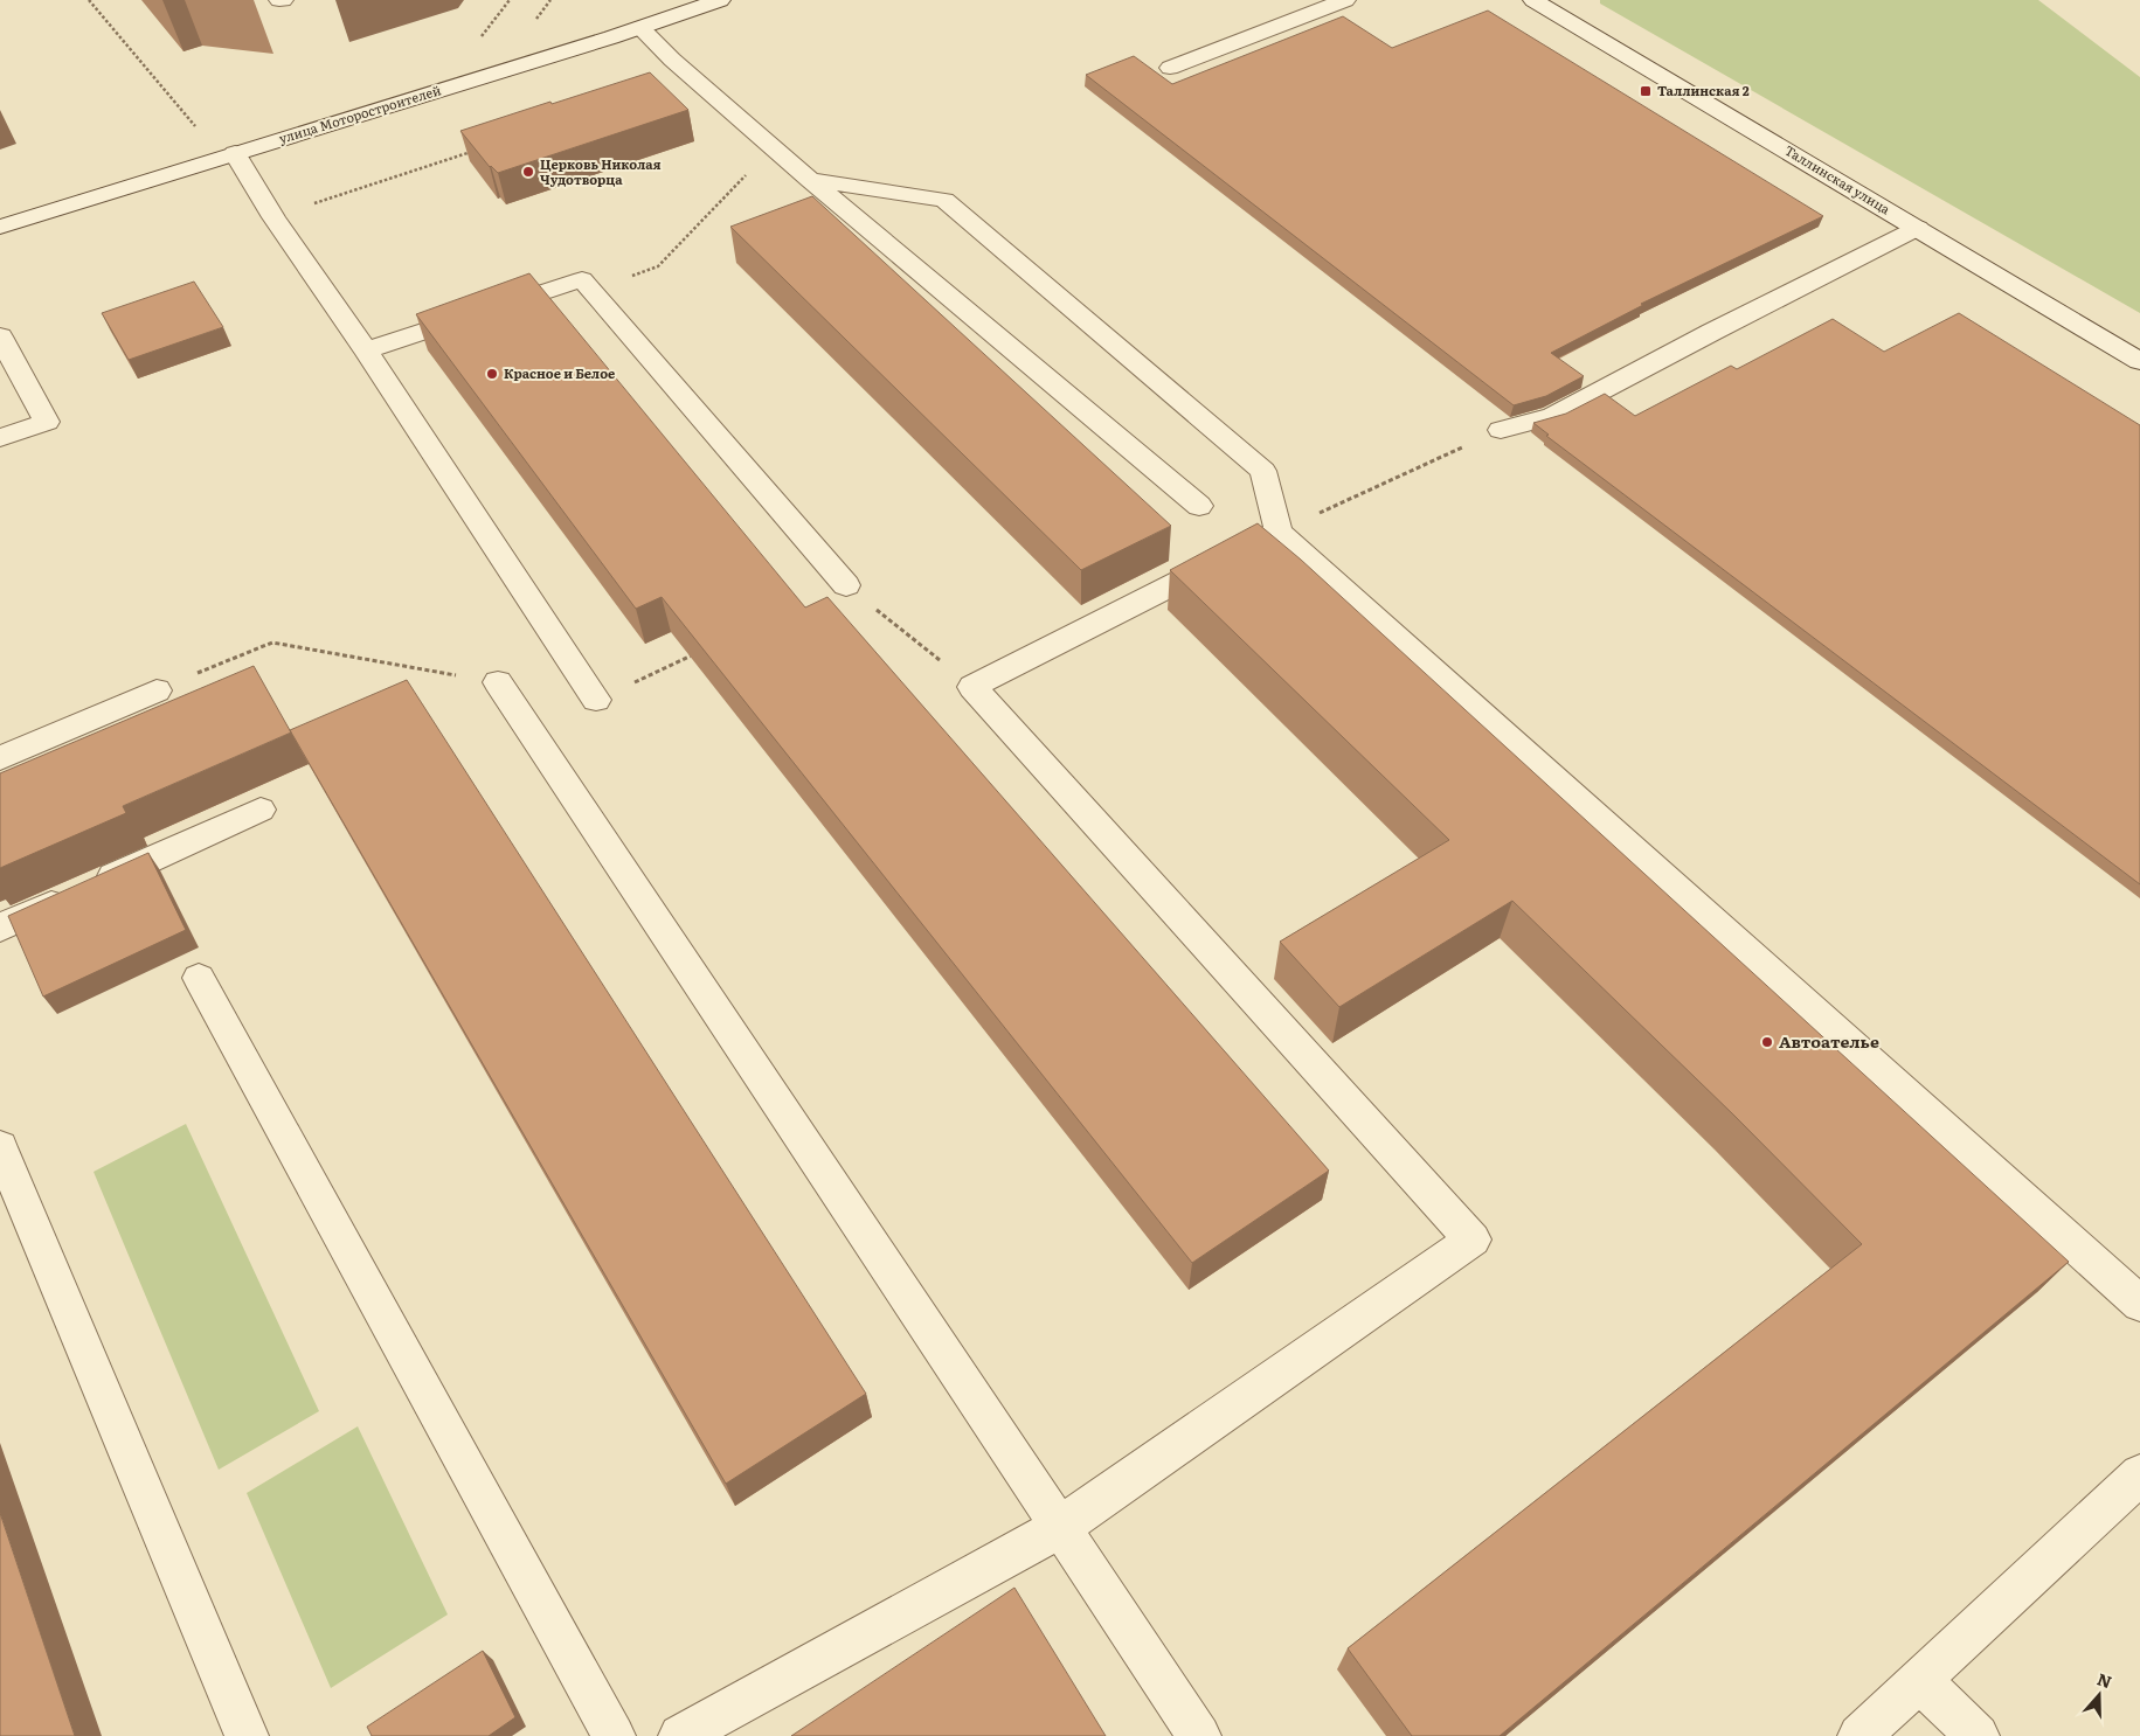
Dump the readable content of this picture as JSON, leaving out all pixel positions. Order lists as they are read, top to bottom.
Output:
{
  "streets": {
    "street": ["улица Моторостроителей", "Таллинская улица"]
  },
  "places": {
    "transit": ["Таллинская 2"],
    "other": ["Церковь Николая Чудотворца", "Красное и Белое", "Автоателье"]
  },
  "north": "top"
}
